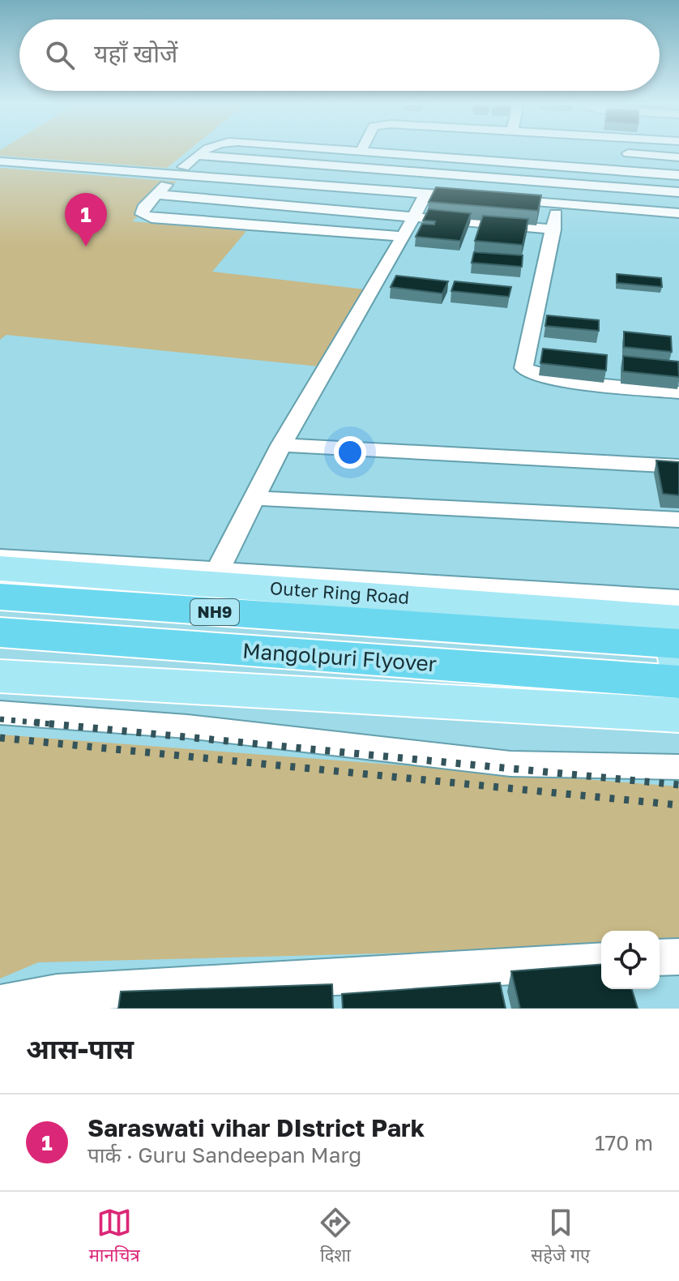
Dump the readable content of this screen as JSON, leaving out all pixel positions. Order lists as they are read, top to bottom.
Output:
{
  "streets": {
    "highway": ["NH9", "Mangolpuri Flyover"],
    "main road": ["Outer Ring Road"]
  },
  "page": {
    "search": "यहाँ खोजें",
    "pins": "1",
    "heading": "आस-पास",
    "list": [
      {
        "mark": "1",
        "name": "Saraswati vihar DIstrict Park",
        "note": "पार्क · Guru Sandeepan Marg",
        "value": "170 m"
      }
    ],
    "nav": ["मानचित्र", "दिशा", "सहेजे गए"]
  }
}
